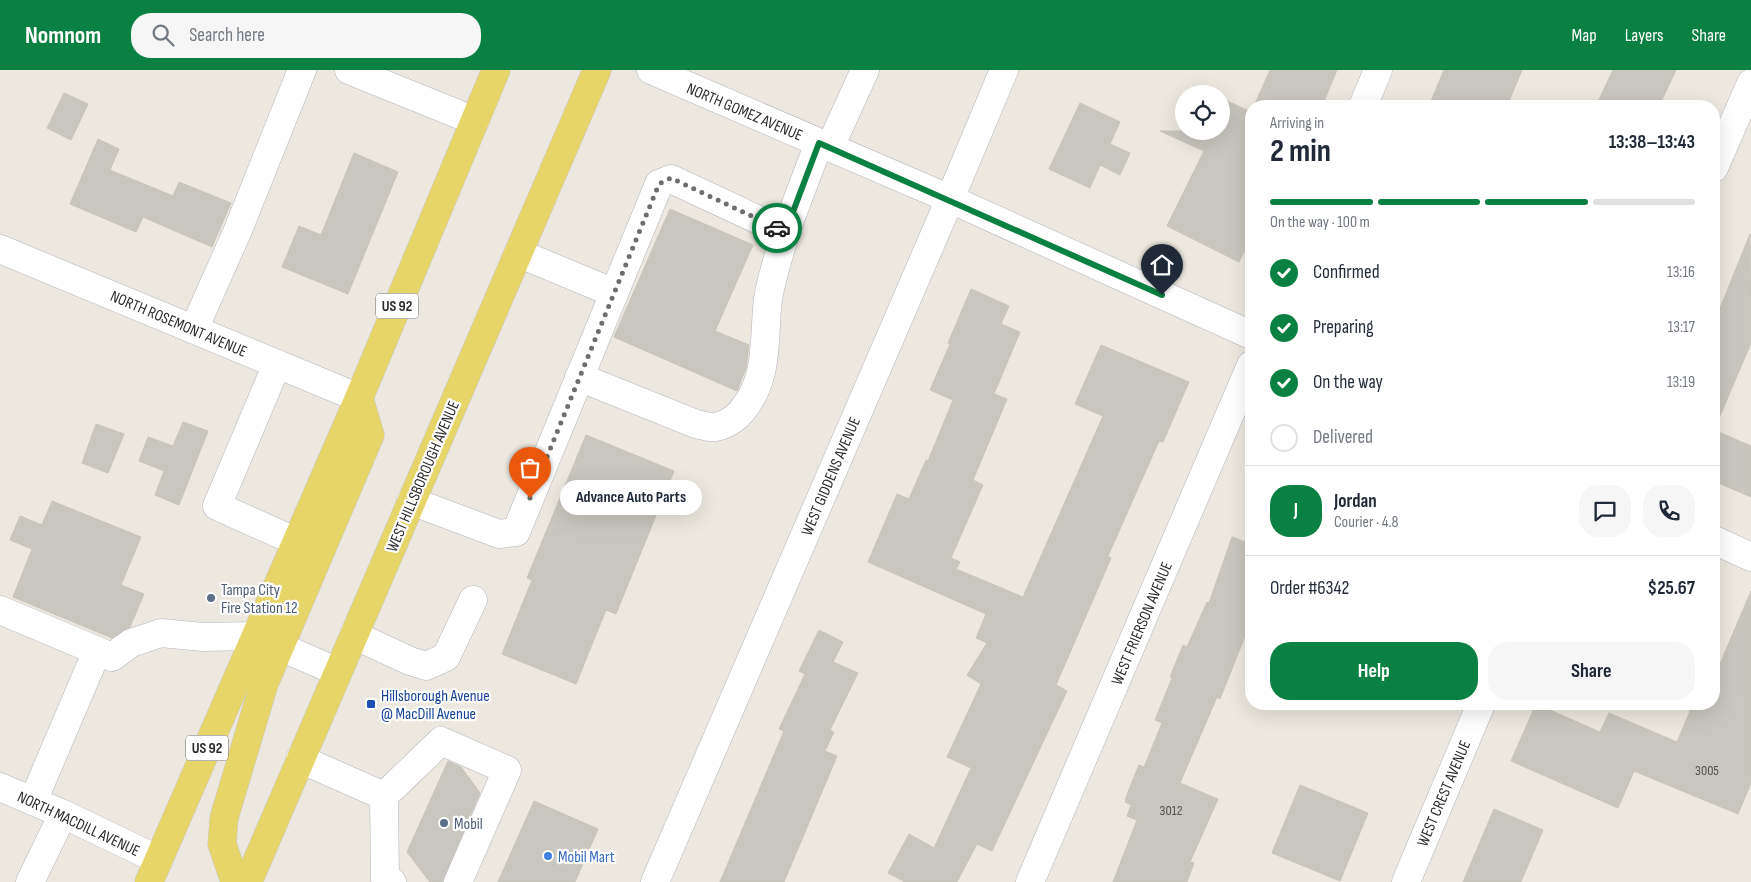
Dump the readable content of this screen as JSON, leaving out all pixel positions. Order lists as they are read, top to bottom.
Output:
{
  "streets": {
    "main road": ["US 92", "WEST HILLSBOROUGH AVENUE"],
    "street": [
      "NORTH GOMEZ AVENUE",
      "NORTH ROSEMONT AVENUE",
      "WEST GIDDENS AVENUE",
      "WEST FRIERSON AVENUE",
      "WEST CREST AVENUE",
      "NORTH MACDILL AVENUE"
    ]
  },
  "crossings": [
    ["NORTH GOMEZ AVENUE", "WEST GIDDENS AVENUE"],
    ["US 92", "NORTH ROSEMONT AVENUE"],
    ["US 92", "NORTH MACDILL AVENUE"]
  ],
  "places": {
    "other": [
      "Advance Auto Parts",
      "Tampa City Fire Station 12",
      "Mobil",
      "Mobil Mart"
    ],
    "transit": ["Hillsborough Avenue @ MacDill Avenue"]
  },
  "house_numbers": ["3005", "3012"],
  "page": {
    "header": "Nomnom",
    "search": "Search here",
    "nav": ["Map", "Layers", "Share"],
    "heading": ["2 min", "Arriving in", "13:38–13:43"],
    "panel": [
      "Jordan",
      "Courier · 4.8",
      "Order #6342",
      "$25.67"
    ],
    "bar": "On the way · 100 m",
    "list": [
      ["Confirmed", "13:16"],
      ["Preparing", "13:17"],
      ["On the way", "13:19"],
      "Delivered"
    ],
    "bubble": "Advance Auto Parts",
    "round": "J",
    "buttons": ["Help", "Share"]
  }
}
